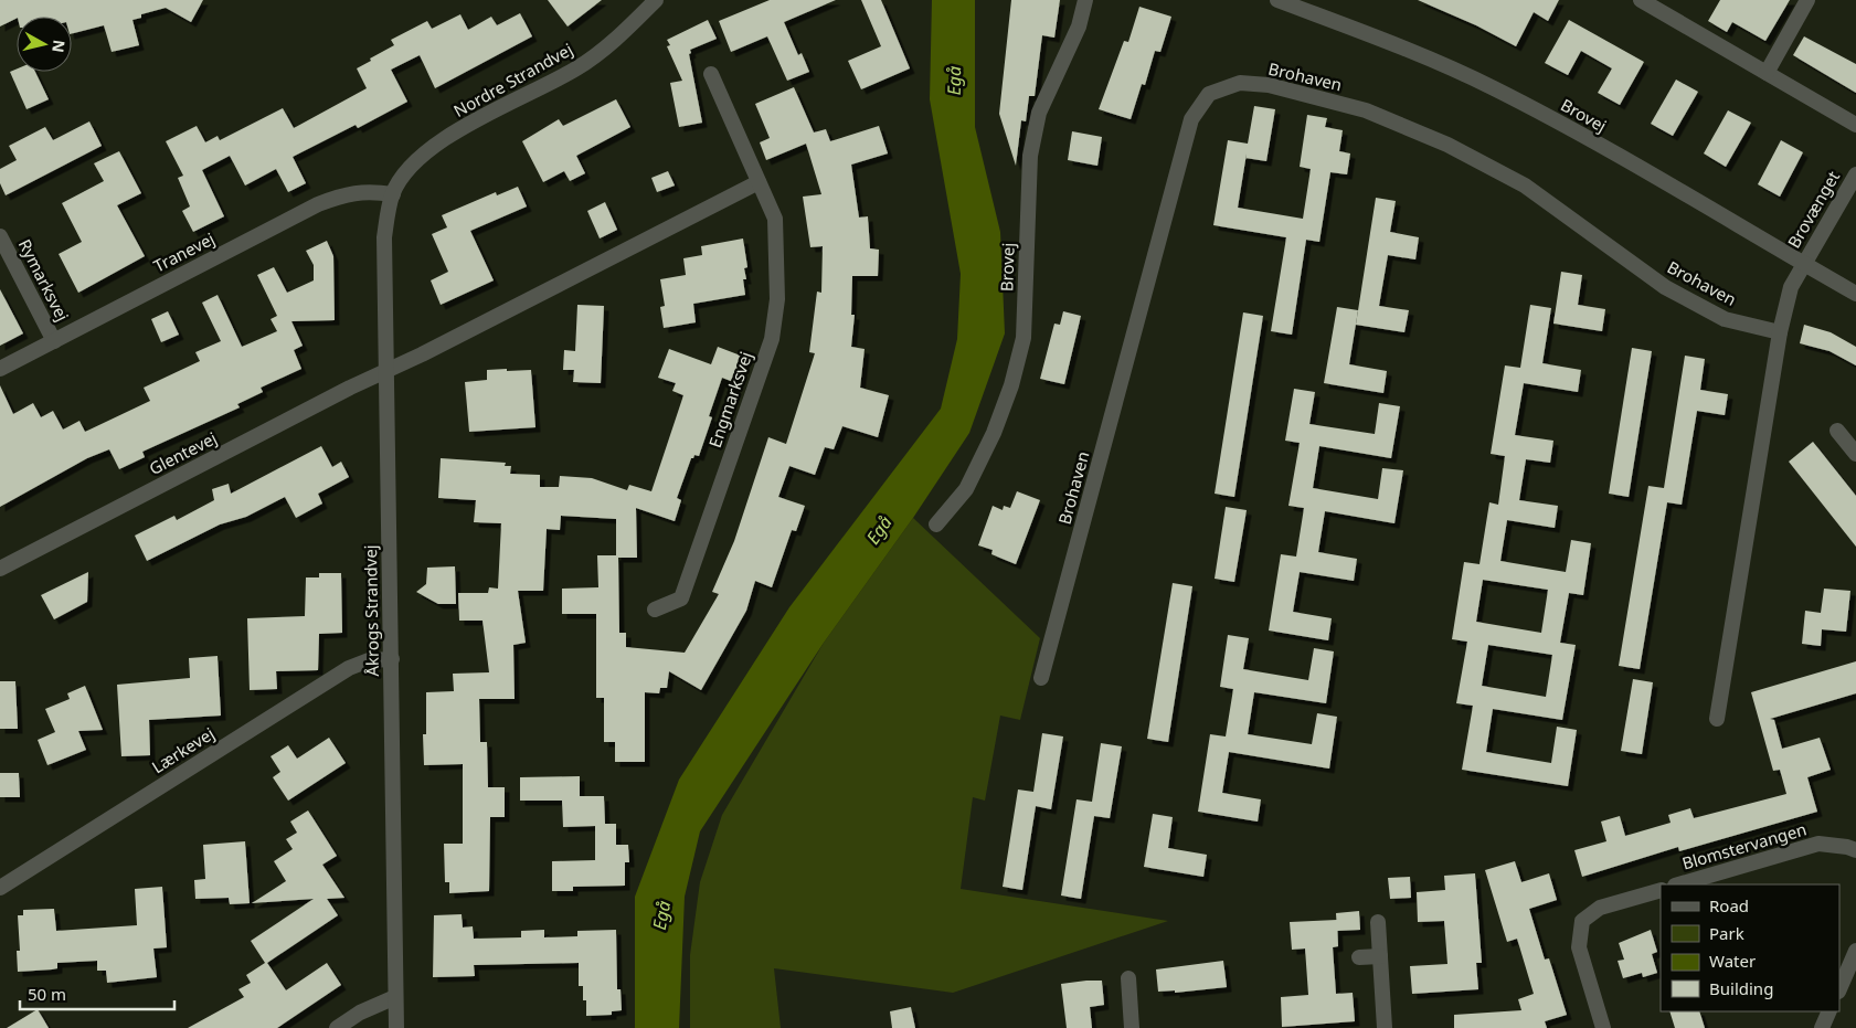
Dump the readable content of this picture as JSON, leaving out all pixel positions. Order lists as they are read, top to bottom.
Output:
{
  "streets": {
    "street": [
      "Brohaven",
      "Nordre Strandvej",
      "Brovej",
      "Brovænget",
      "Tranevej",
      "Rymarksvej",
      "Engmarksvej",
      "Glentevej",
      "Åkrogs Strandvej",
      "Lærkevej",
      "Blomstervangen"
    ]
  },
  "crossings": [
    ["Nordre Strandvej", "Tranevej"],
    ["Nordre Strandvej", "Åkrogs Strandvej"],
    ["Brovej", "Brovænget"],
    ["Tranevej", "Rymarksvej"],
    ["Tranevej", "Åkrogs Strandvej"],
    ["Glentevej", "Åkrogs Strandvej"],
    ["Åkrogs Strandvej", "Lærkevej"]
  ],
  "water": ["Egå"],
  "legend": [
    "Road",
    "Park",
    "Water",
    "Building"
  ],
  "scale_bar": "50 m",
  "north": "right"
}
